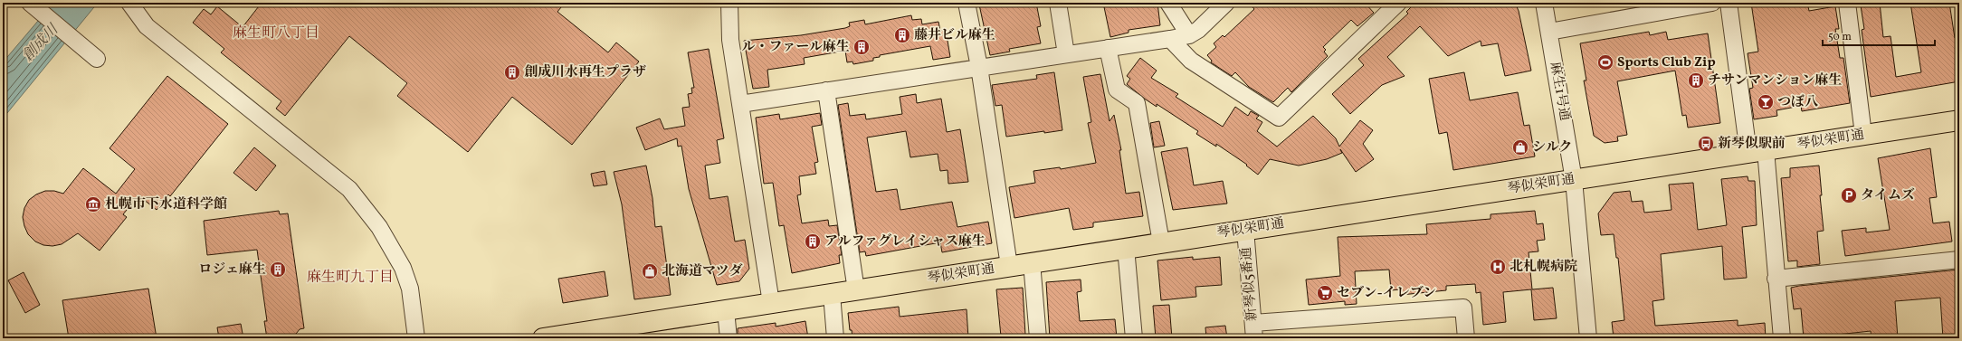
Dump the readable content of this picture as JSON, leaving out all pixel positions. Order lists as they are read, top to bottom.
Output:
{
  "streets": {
    "main road": ["琴似栄町通"],
    "street": ["麻生1号通", "新琴似5番通"]
  },
  "crossings": [
    ["麻生1号通", "琴似栄町通"],
    ["琴似栄町通", "新琴似5番通"]
  ],
  "districts": ["麻生町八丁目", "麻生町九丁目"],
  "water": ["創成川"],
  "places": {
    "building": [
      "藤井ビル麻生",
      "ル・ファール麻生",
      "創成川水再生プラザ",
      "チサンマンション麻生",
      "アルファグレイシャス麻生",
      "ロジェ麻生"
    ],
    "sports": ["Sports Club Zip"],
    "bar": ["つぼ八"],
    "bus stop": ["新琴似駅前"],
    "shop": ["シルク", "北海道マツダ"],
    "parking": ["タイムズ"],
    "museum": ["札幌市下水道科学館"],
    "hospital": ["北札幌病院"],
    "supermarket": ["セブン-イレブン"]
  },
  "scale_bar": "50 m"
}
